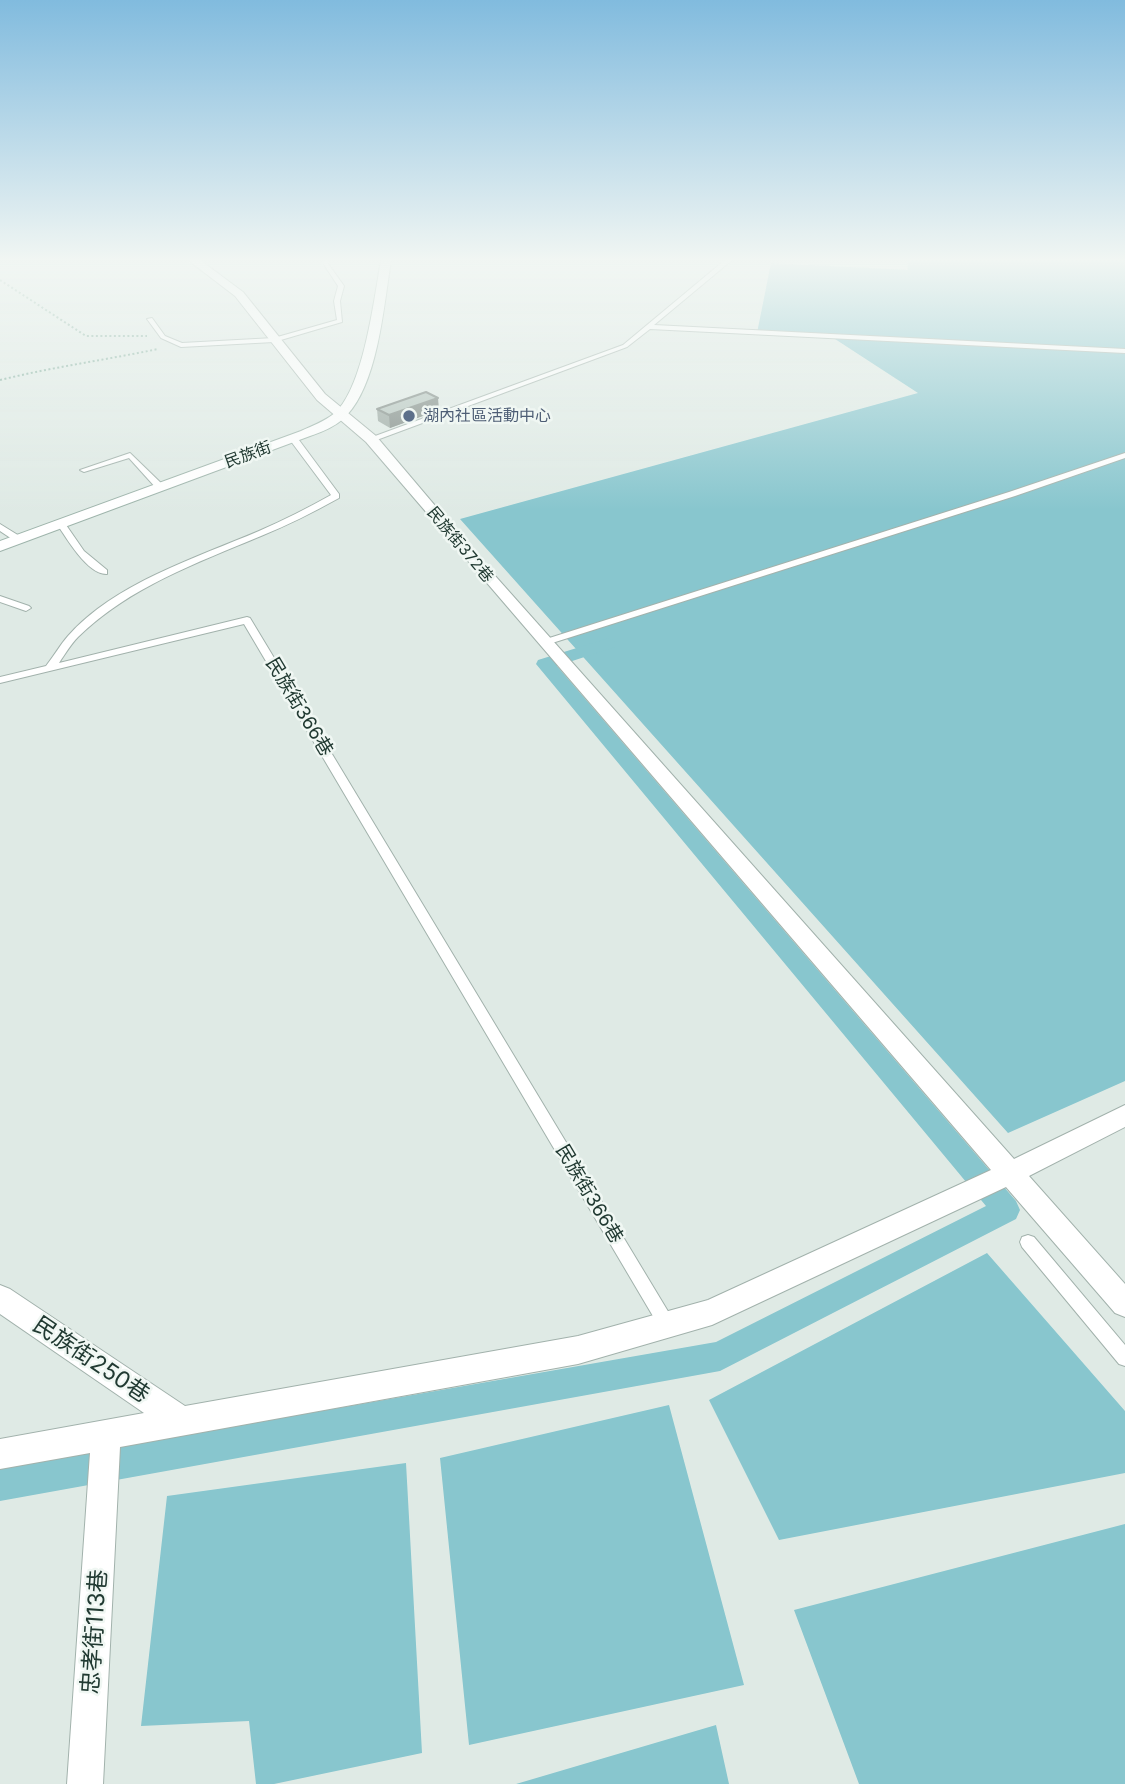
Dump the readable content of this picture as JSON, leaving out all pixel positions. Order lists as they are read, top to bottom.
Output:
{
  "streets": {
    "street": [
      "民族街",
      "民族街372巷",
      "民族街250巷",
      "忠孝街113巷"
    ],
    "lane": ["民族街366巷"]
  },
  "crossings": [
    ["民族街", "民族街372巷"]
  ],
  "places": ["湖內社區活動中心"]
}
